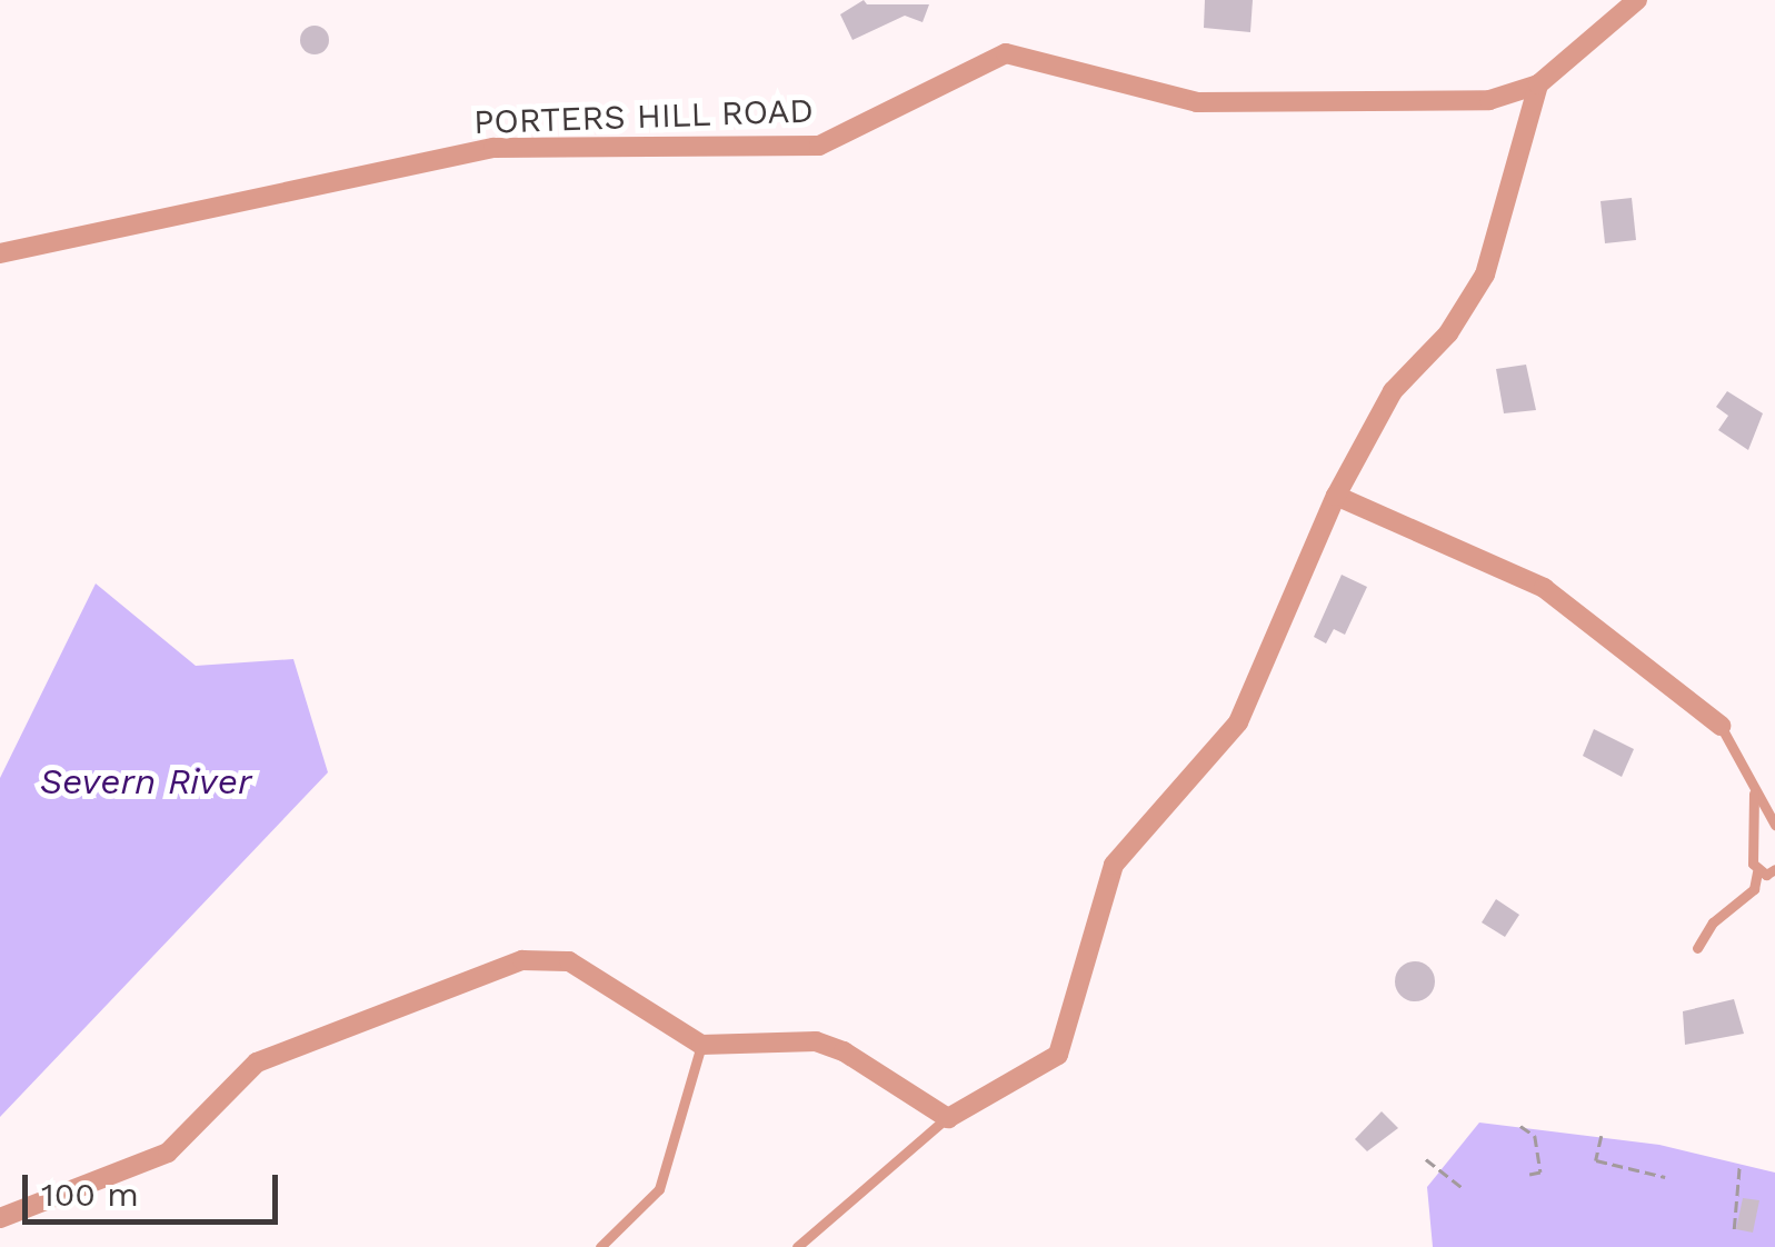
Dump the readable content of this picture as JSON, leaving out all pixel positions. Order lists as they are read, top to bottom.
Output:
{
  "streets": {
    "street": ["PORTERS HILL ROAD"]
  },
  "water": ["Severn River"],
  "scale_bar": "100 m"
}
